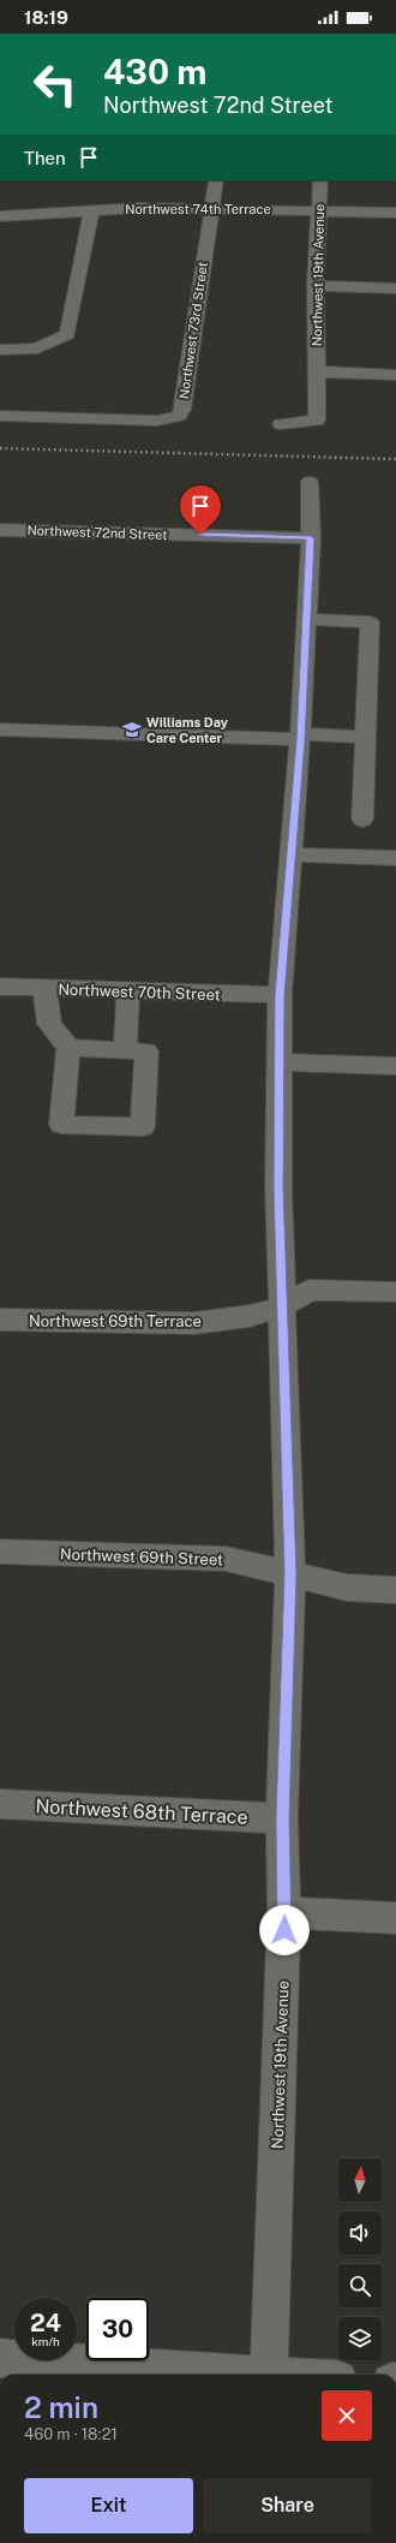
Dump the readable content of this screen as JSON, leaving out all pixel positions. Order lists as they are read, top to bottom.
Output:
{
  "streets": {
    "street": [
      "Northwest 74th Terrace",
      "Northwest 19th Avenue",
      "Northwest 73rd Street",
      "Northwest 72nd Street",
      "Northwest 70th Street",
      "Northwest 69th Terrace",
      "Northwest 69th Street",
      "Northwest 68th Terrace"
    ]
  },
  "crossings": [
    ["Northwest 74th Terrace", "Northwest 19th Avenue"],
    ["Northwest 74th Terrace", "Northwest 73rd Street"],
    ["Northwest 19th Avenue", "Northwest 72nd Street"],
    ["Northwest 19th Avenue", "Northwest 70th Street"],
    ["Northwest 19th Avenue", "Northwest 69th Terrace"],
    ["Northwest 19th Avenue", "Northwest 69th Street"],
    ["Northwest 19th Avenue", "Northwest 68th Terrace"]
  ],
  "places": {
    "school or university": ["Williams Day Care Center"]
  },
  "north": "top",
  "page": {
    "status": "18:19",
    "turn": ["430 m", "Northwest 72nd Street"],
    "then": "Then",
    "speed": "24 km/h",
    "limit": "30",
    "heading": ["2 min", "460 m · 18:21"],
    "buttons": ["Exit", "Share"]
  }
}
